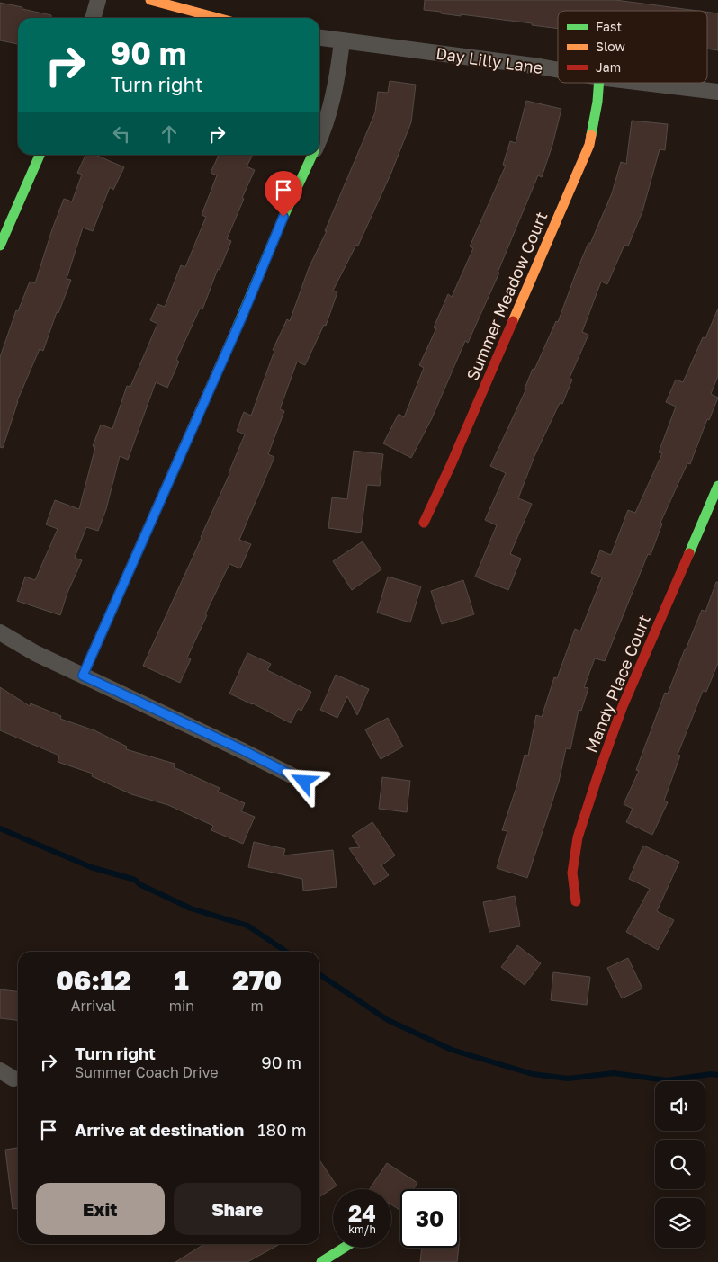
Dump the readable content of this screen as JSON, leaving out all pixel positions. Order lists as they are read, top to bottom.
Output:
{
  "streets": {
    "street": ["Day Lilly Lane", "Summer Meadow Court", "Mandy Place Court"]
  },
  "legend": ["Fast", "Slow", "Jam"],
  "page": {
    "turn": ["90 m", "Turn right"],
    "eta": [
      "06:12",
      "Arrival",
      "1",
      "min",
      "270",
      "m"
    ],
    "list": [
      {
        "name": "Turn right",
        "note": "Summer Coach Drive",
        "value": "90 m"
      },
      {
        "name": "Arrive at destination",
        "value": "180 m"
      }
    ],
    "buttons": ["Exit", "Share"],
    "speed": "24 km/h",
    "limit": "30"
  }
}
